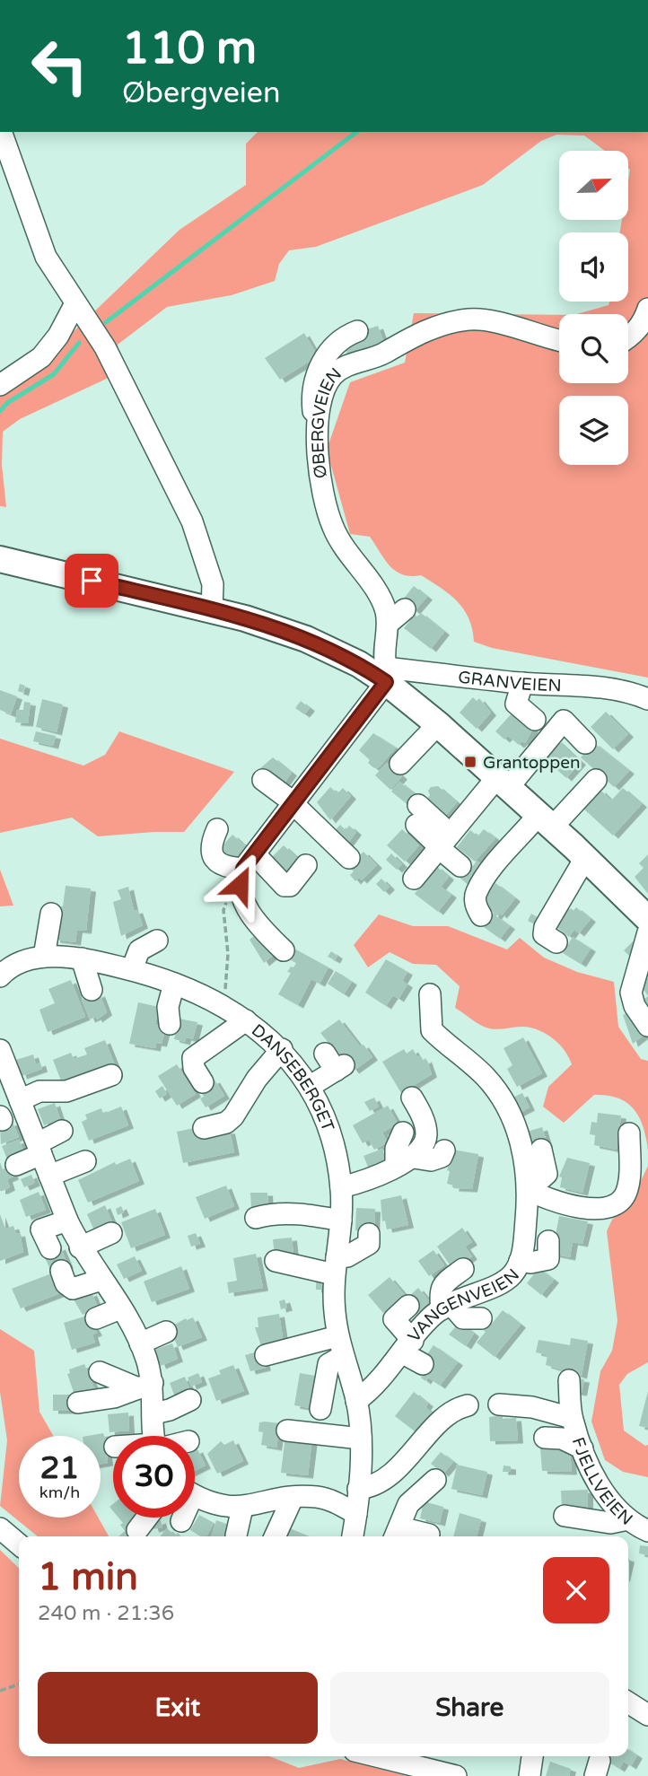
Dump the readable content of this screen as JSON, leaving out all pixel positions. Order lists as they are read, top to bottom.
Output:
{
  "streets": {
    "street": [
      "ØBERGVEIEN",
      "GRANVEIEN",
      "DANSEBERGET",
      "VANGENVEIEN",
      "FJELLVEIEN"
    ]
  },
  "crossings": [
    ["ØBERGVEIEN", "GRANVEIEN"],
    ["DANSEBERGET", "VANGENVEIEN"]
  ],
  "places": {
    "transit": ["Grantoppen"]
  },
  "north": "right",
  "page": {
    "turn": ["110 m", "Øbergveien"],
    "speed": "21 km/h",
    "limit": "30",
    "heading": ["1 min", "240 m · 21:36"],
    "buttons": ["Exit", "Share"]
  }
}
